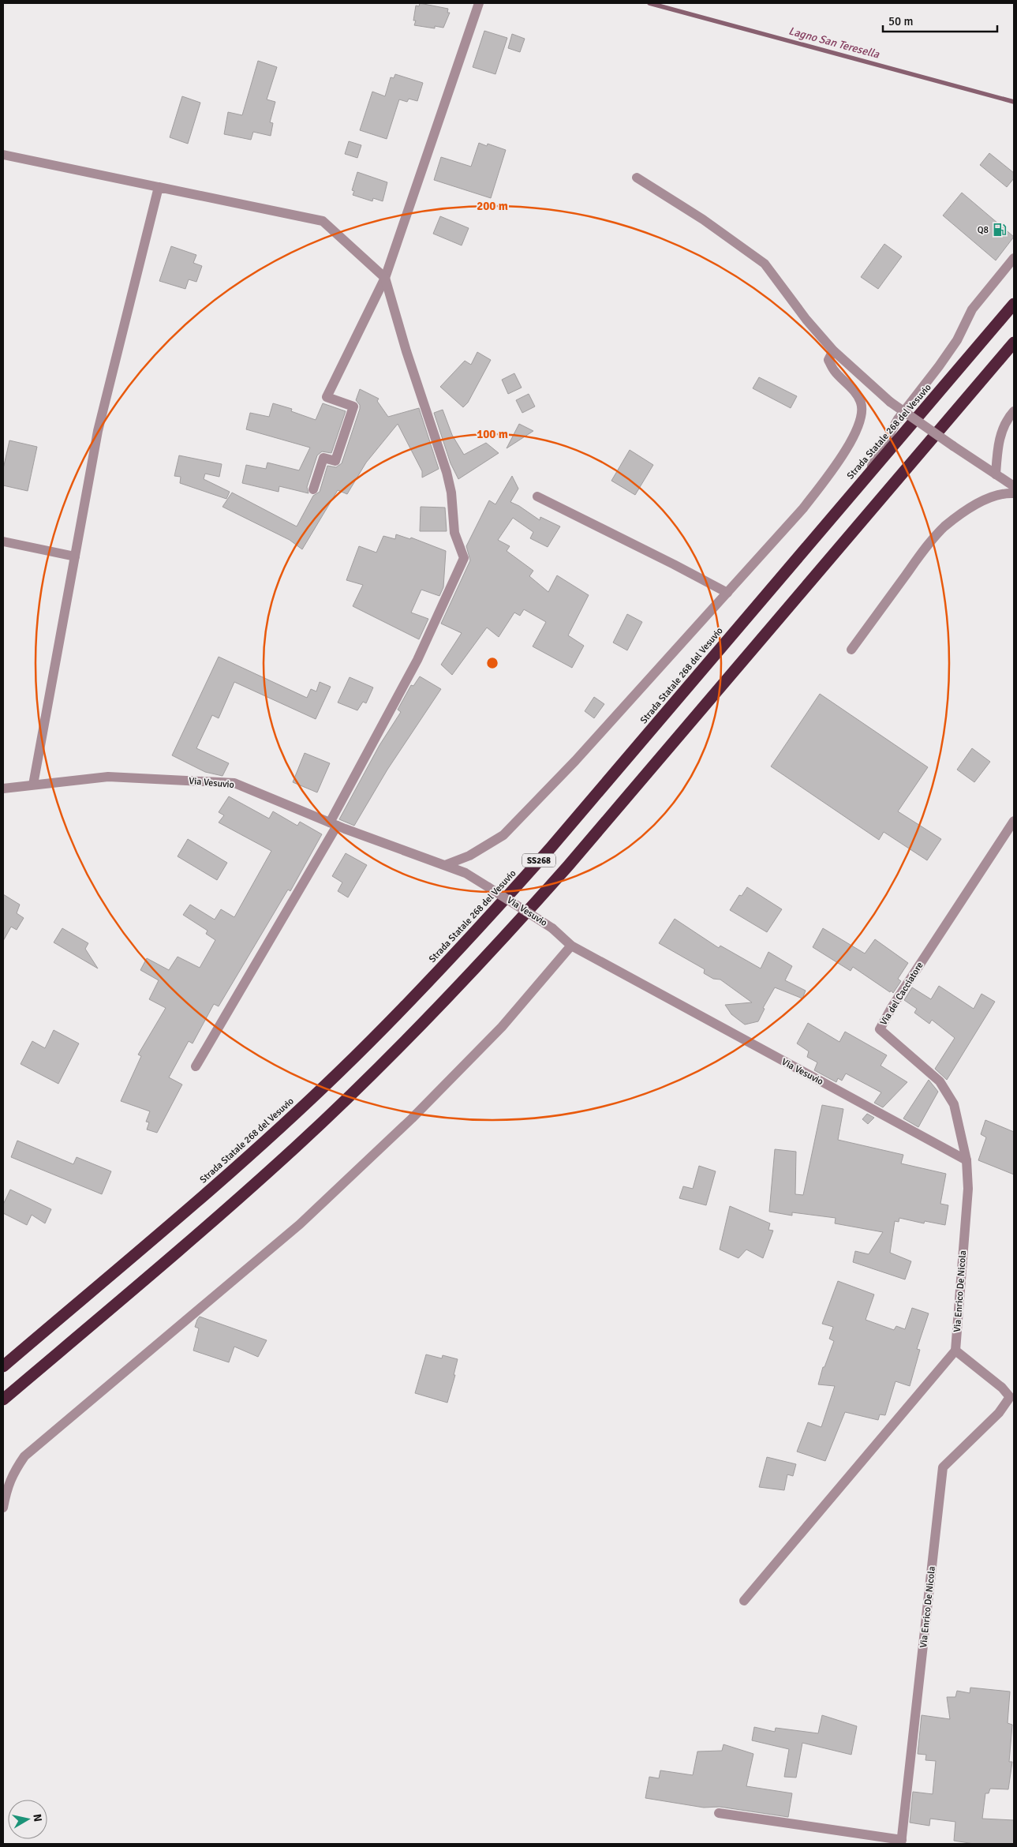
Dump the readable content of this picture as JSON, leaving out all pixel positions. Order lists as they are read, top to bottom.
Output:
{
  "streets": {
    "highway": ["Strada Statale 268 del Vesuvio", "SS268"],
    "street": ["Via Vesuvio", "Via del Cacciatore", "Via Enrico De Nicola"]
  },
  "crossings": [
    ["Via Vesuvio", "Via del Cacciatore"],
    ["Via Vesuvio", "Via Enrico De Nicola"],
    ["Via del Cacciatore", "Via Enrico De Nicola"]
  ],
  "water": ["Lagno San Teresella"],
  "places": {
    "fuel station": ["Q8"]
  },
  "scale_bar": "50 m",
  "north": "right",
  "rings": ["200 m", "100 m"]
}
